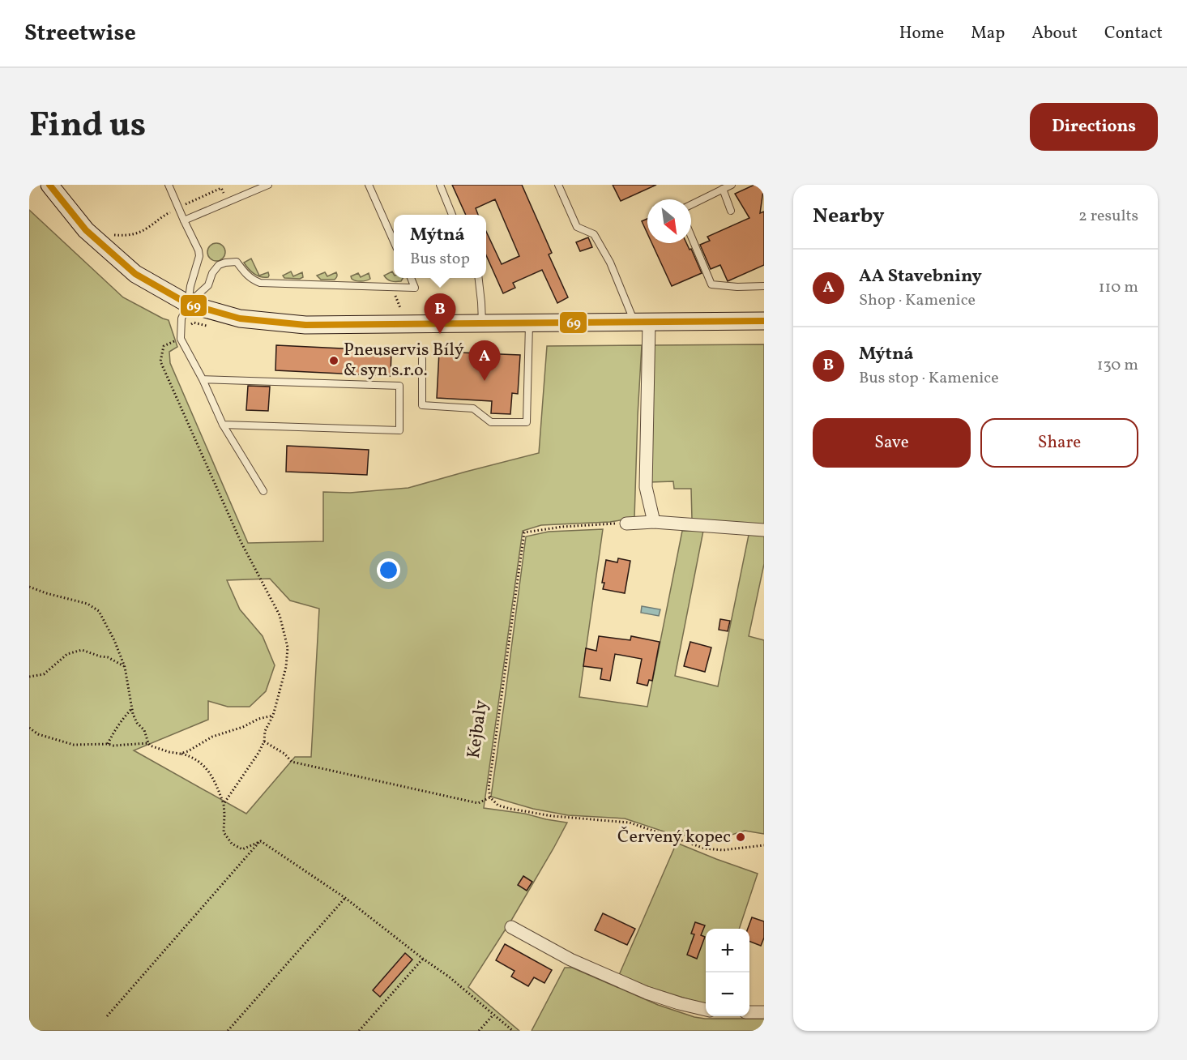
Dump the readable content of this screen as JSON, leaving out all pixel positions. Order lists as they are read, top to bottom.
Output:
{
  "streets": {
    "path": ["Kejbaly"]
  },
  "places": ["Pneuservis Bílý & syn s.r.o.", "Červený kopec"],
  "lines": ["transit line 69"],
  "north": "bottom right",
  "page": {
    "header": "Streetwise",
    "nav": [
      "Home",
      "Map",
      "About",
      "Contact"
    ],
    "title": "Find us",
    "buttons": [
      "Directions",
      ["Save", "Share"]
    ],
    "heading": ["Nearby", "2 results"],
    "popup": ["Mýtná", "Bus stop"],
    "list": [
      {
        "mark": "A",
        "name": "AA Stavebniny",
        "note": "Shop · Kamenice",
        "value": "110 m"
      },
      {
        "mark": "B",
        "name": "Mýtná",
        "note": "Bus stop · Kamenice",
        "value": "130 m"
      }
    ],
    "pins": ["B", "A"],
    "map_buttons": ["+", "−"]
  }
}
